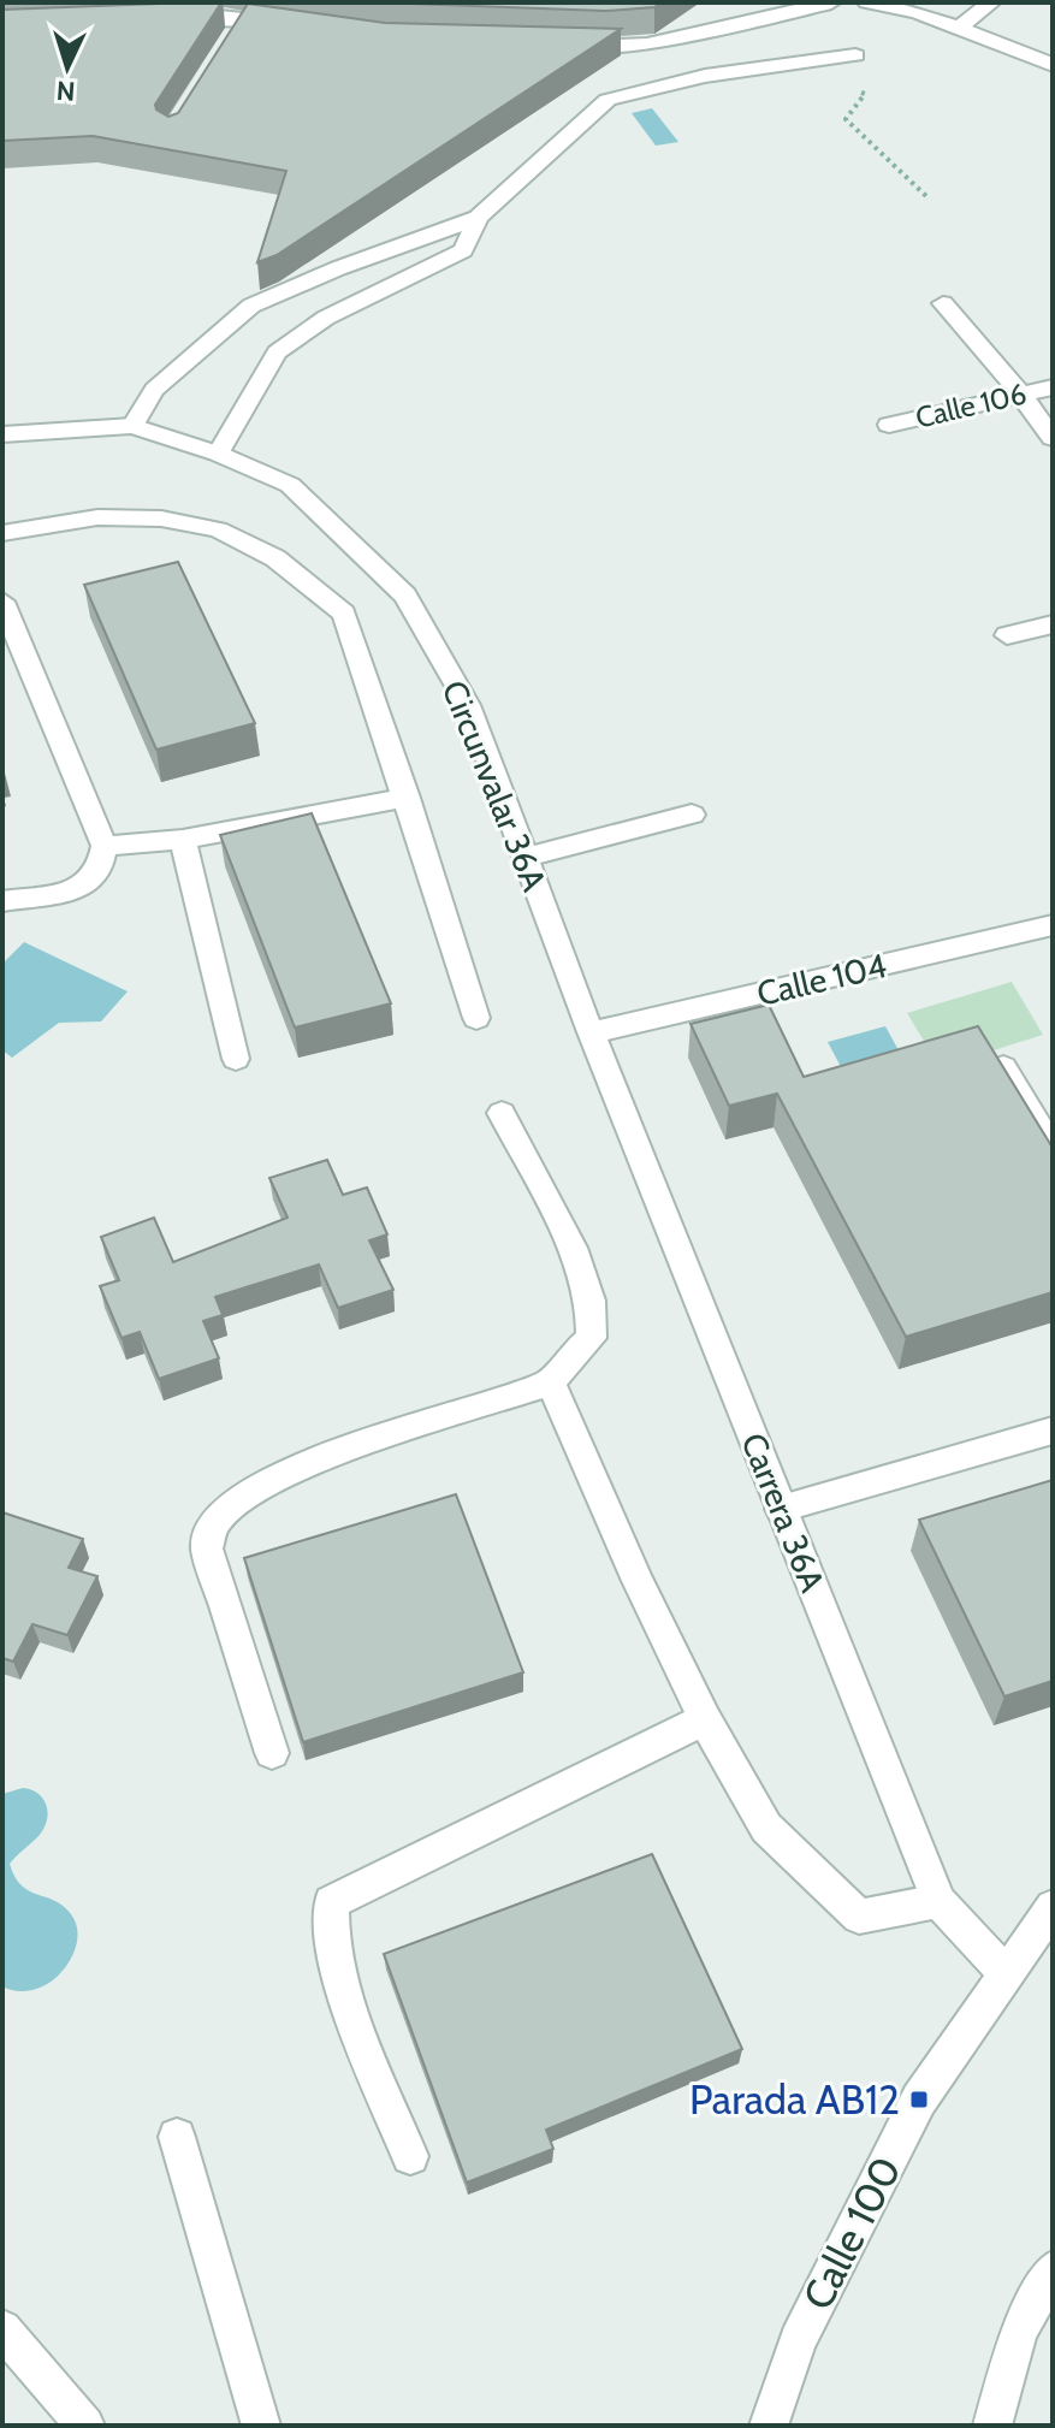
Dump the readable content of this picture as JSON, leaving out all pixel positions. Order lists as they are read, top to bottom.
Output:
{
  "streets": {
    "street": [
      "Calle 106",
      "Circunvalar 36A",
      "Calle 104",
      "Carrera 36A",
      "Calle 100"
    ]
  },
  "crossings": [
    ["Circunvalar 36A", "Calle 104"],
    ["Circunvalar 36A", "Carrera 36A"],
    ["Calle 104", "Carrera 36A"],
    ["Carrera 36A", "Calle 100"]
  ],
  "places": {
    "transit": ["Parada AB12"]
  },
  "north": "bottom"
}
